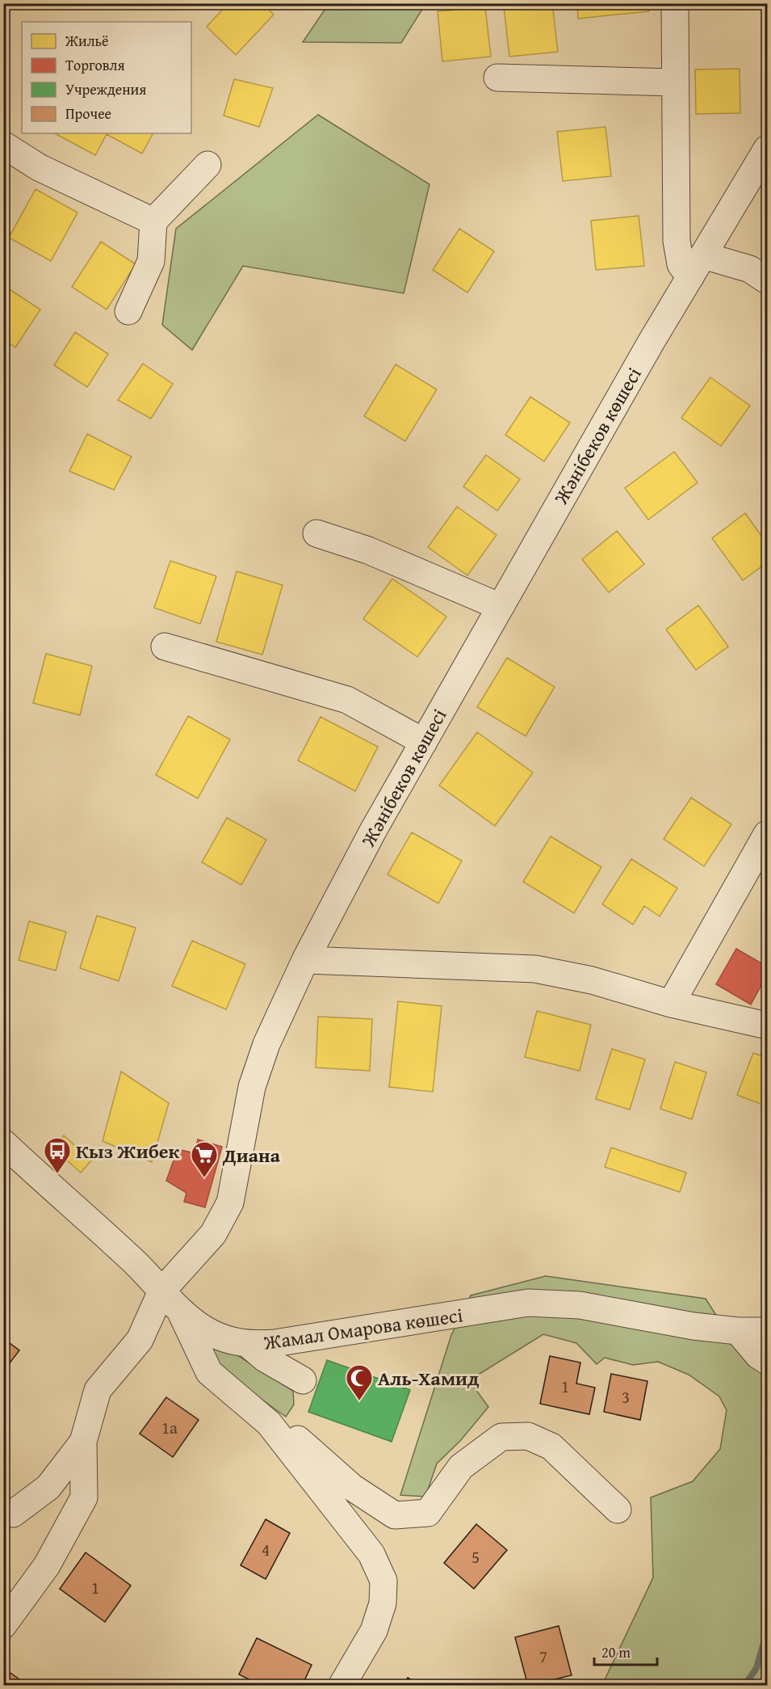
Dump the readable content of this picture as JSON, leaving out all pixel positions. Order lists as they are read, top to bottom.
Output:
{
  "streets": {
    "street": ["Жәнібеков көшесі", "Жамал Омарова көшесі"]
  },
  "crossings": [
    ["Жәнібеков көшесі", "Жамал Омарова көшесі"]
  ],
  "places": {
    "bus stop": ["Кыз Жибек"],
    "supermarket": ["Диана"],
    "mosque": ["Аль-Хамид"]
  },
  "house_numbers": [
    "1",
    "3",
    "1а",
    "4",
    "5",
    "1",
    "7"
  ],
  "legend": [
    "Жильё",
    "Торговля",
    "Учреждения",
    "Прочее"
  ],
  "scale_bar": "20 m"
}
